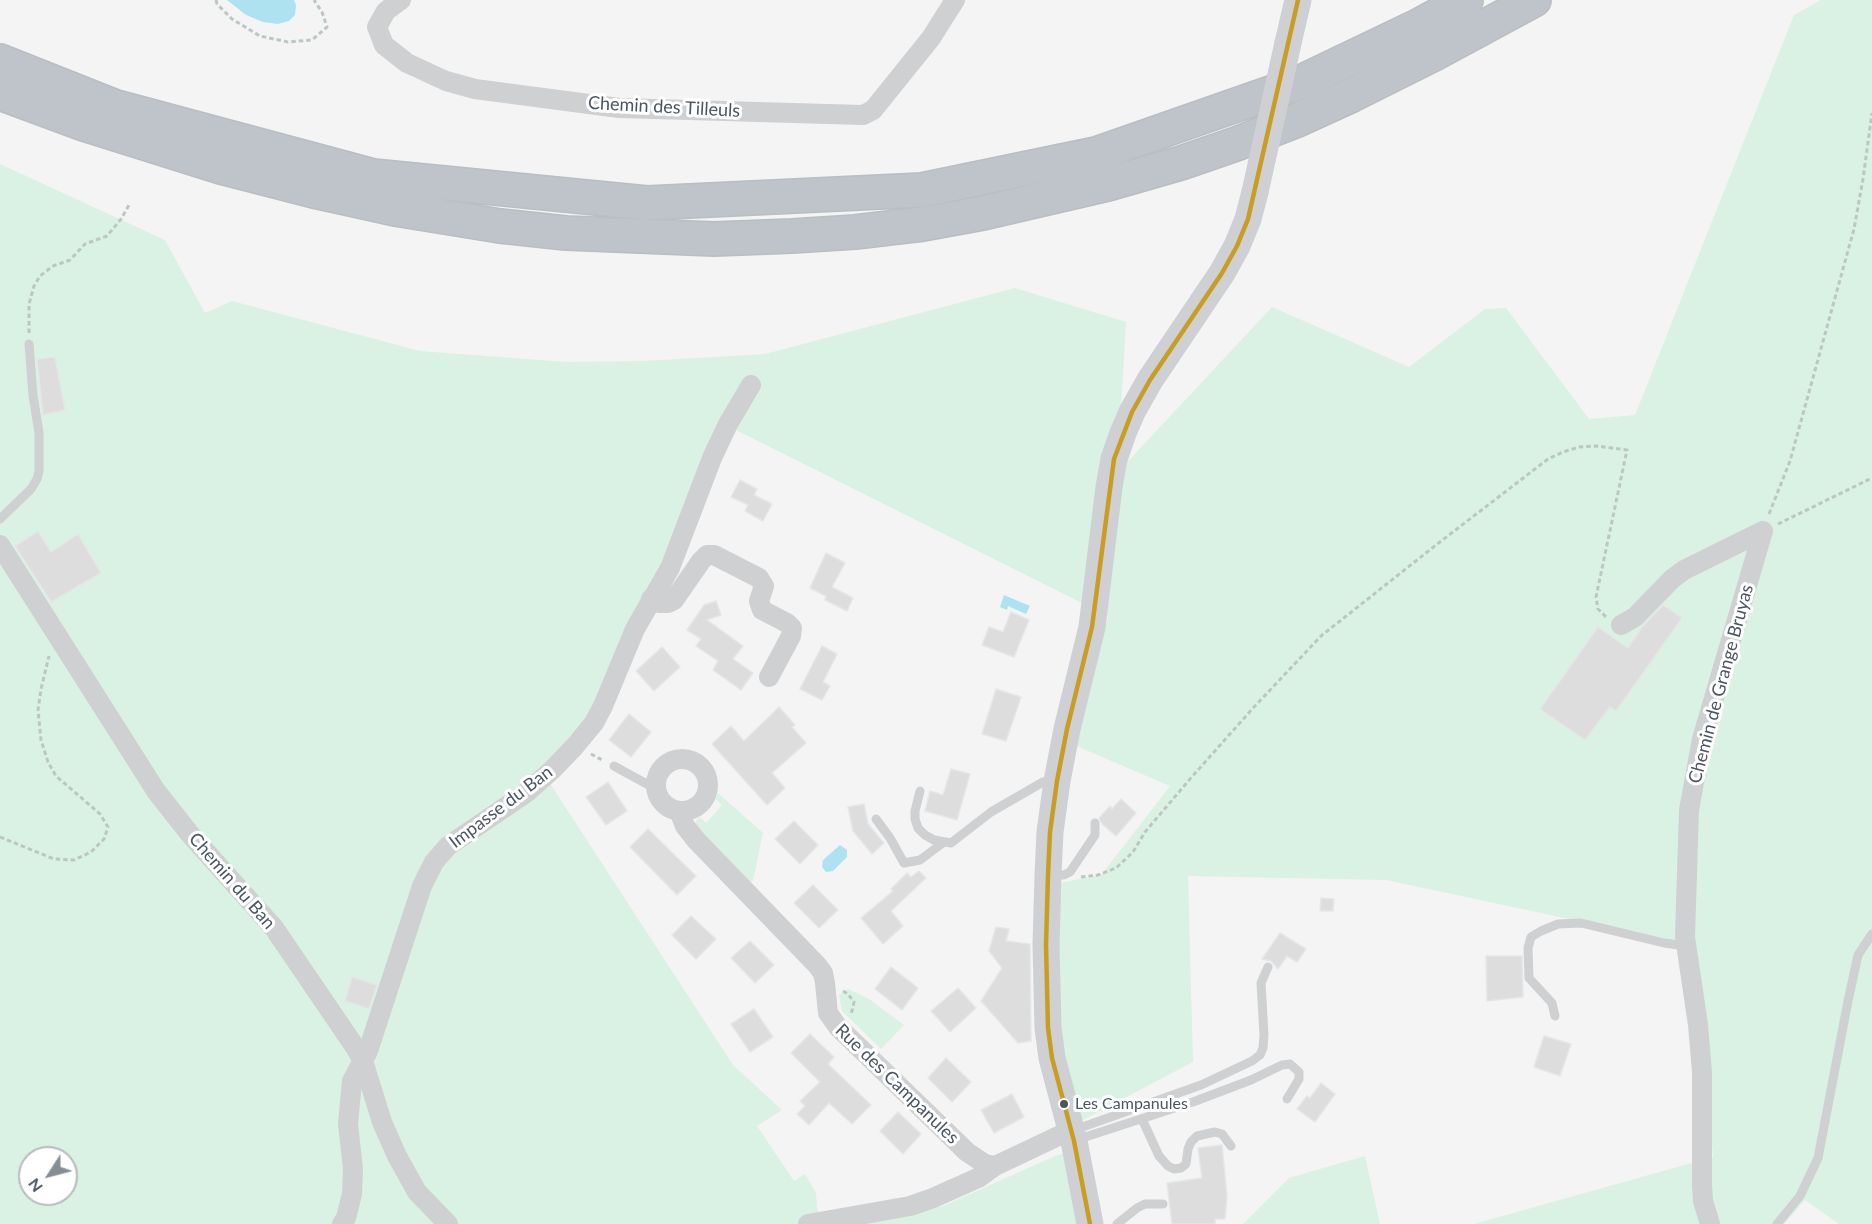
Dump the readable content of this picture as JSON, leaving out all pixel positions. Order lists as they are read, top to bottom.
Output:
{
  "streets": {
    "street": [
      "Chemin des Tilleuls",
      "Chemin de Grange Bruyas",
      "Impasse du Ban",
      "Chemin du Ban",
      "Rue des Campanules"
    ]
  },
  "crossings": [
    ["Impasse du Ban", "Chemin du Ban"]
  ],
  "places": ["Les Campanules"],
  "north": "bottom left"
}
